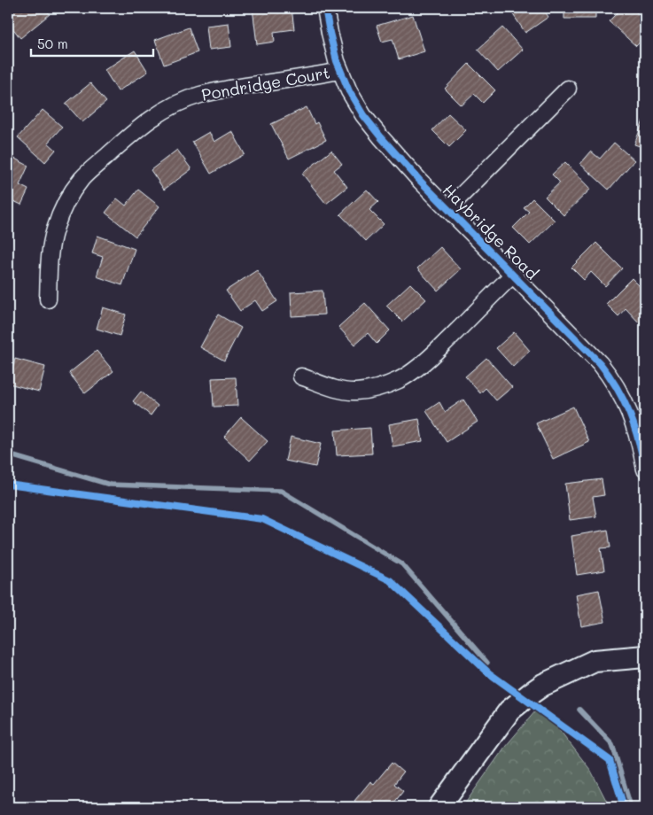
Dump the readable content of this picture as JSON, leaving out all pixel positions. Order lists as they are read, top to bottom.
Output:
{
  "streets": {
    "street": ["Pondridge Court", "Haybridge Road"]
  },
  "crossings": [
    ["Pondridge Court", "Haybridge Road"]
  ],
  "scale_bar": "50 m"
}
